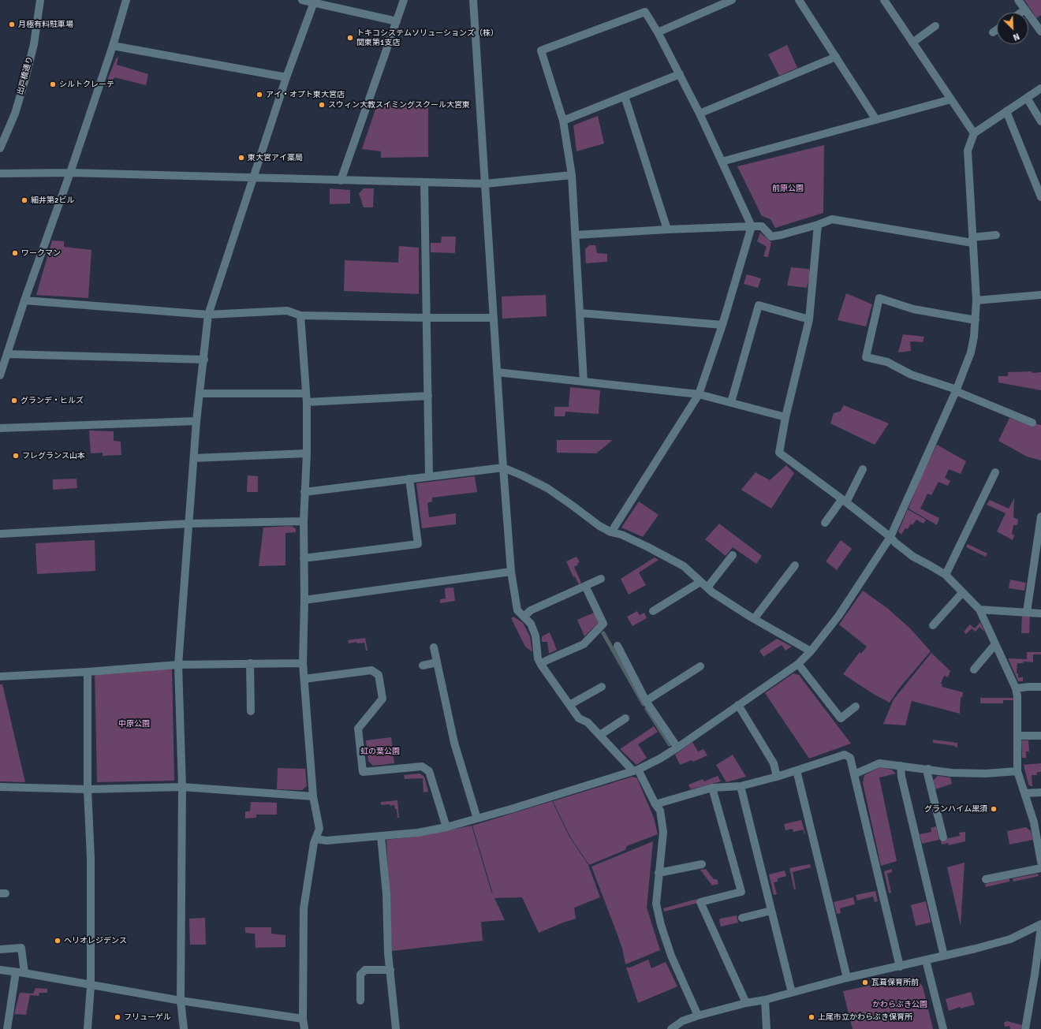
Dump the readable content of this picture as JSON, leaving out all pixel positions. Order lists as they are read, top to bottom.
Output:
{
  "streets": {
    "street": ["出戸橋通り"]
  },
  "parks": [
    "前原公園",
    "中原公園",
    "虹の葉公園",
    "かわらぶき公園"
  ],
  "places": [
    "月極有料駐車場",
    "トキコシステムソリューションズ（株） 関東第1支店",
    "シルトクレーテ",
    "アイ・オプト東大宮店",
    "スウィン大教スイミングスクール大宮東",
    "東大宮アイ薬局",
    "細井第2ビル",
    "ワークマン",
    "グランデ・ヒルズ",
    "フレグランス山本",
    "グランハイム黒須",
    "ヘリオレジデンス",
    "瓦葺保育所前",
    "フリューゲル",
    "上尾市立かわらぶき保育所"
  ],
  "north": "bottom right"
}
